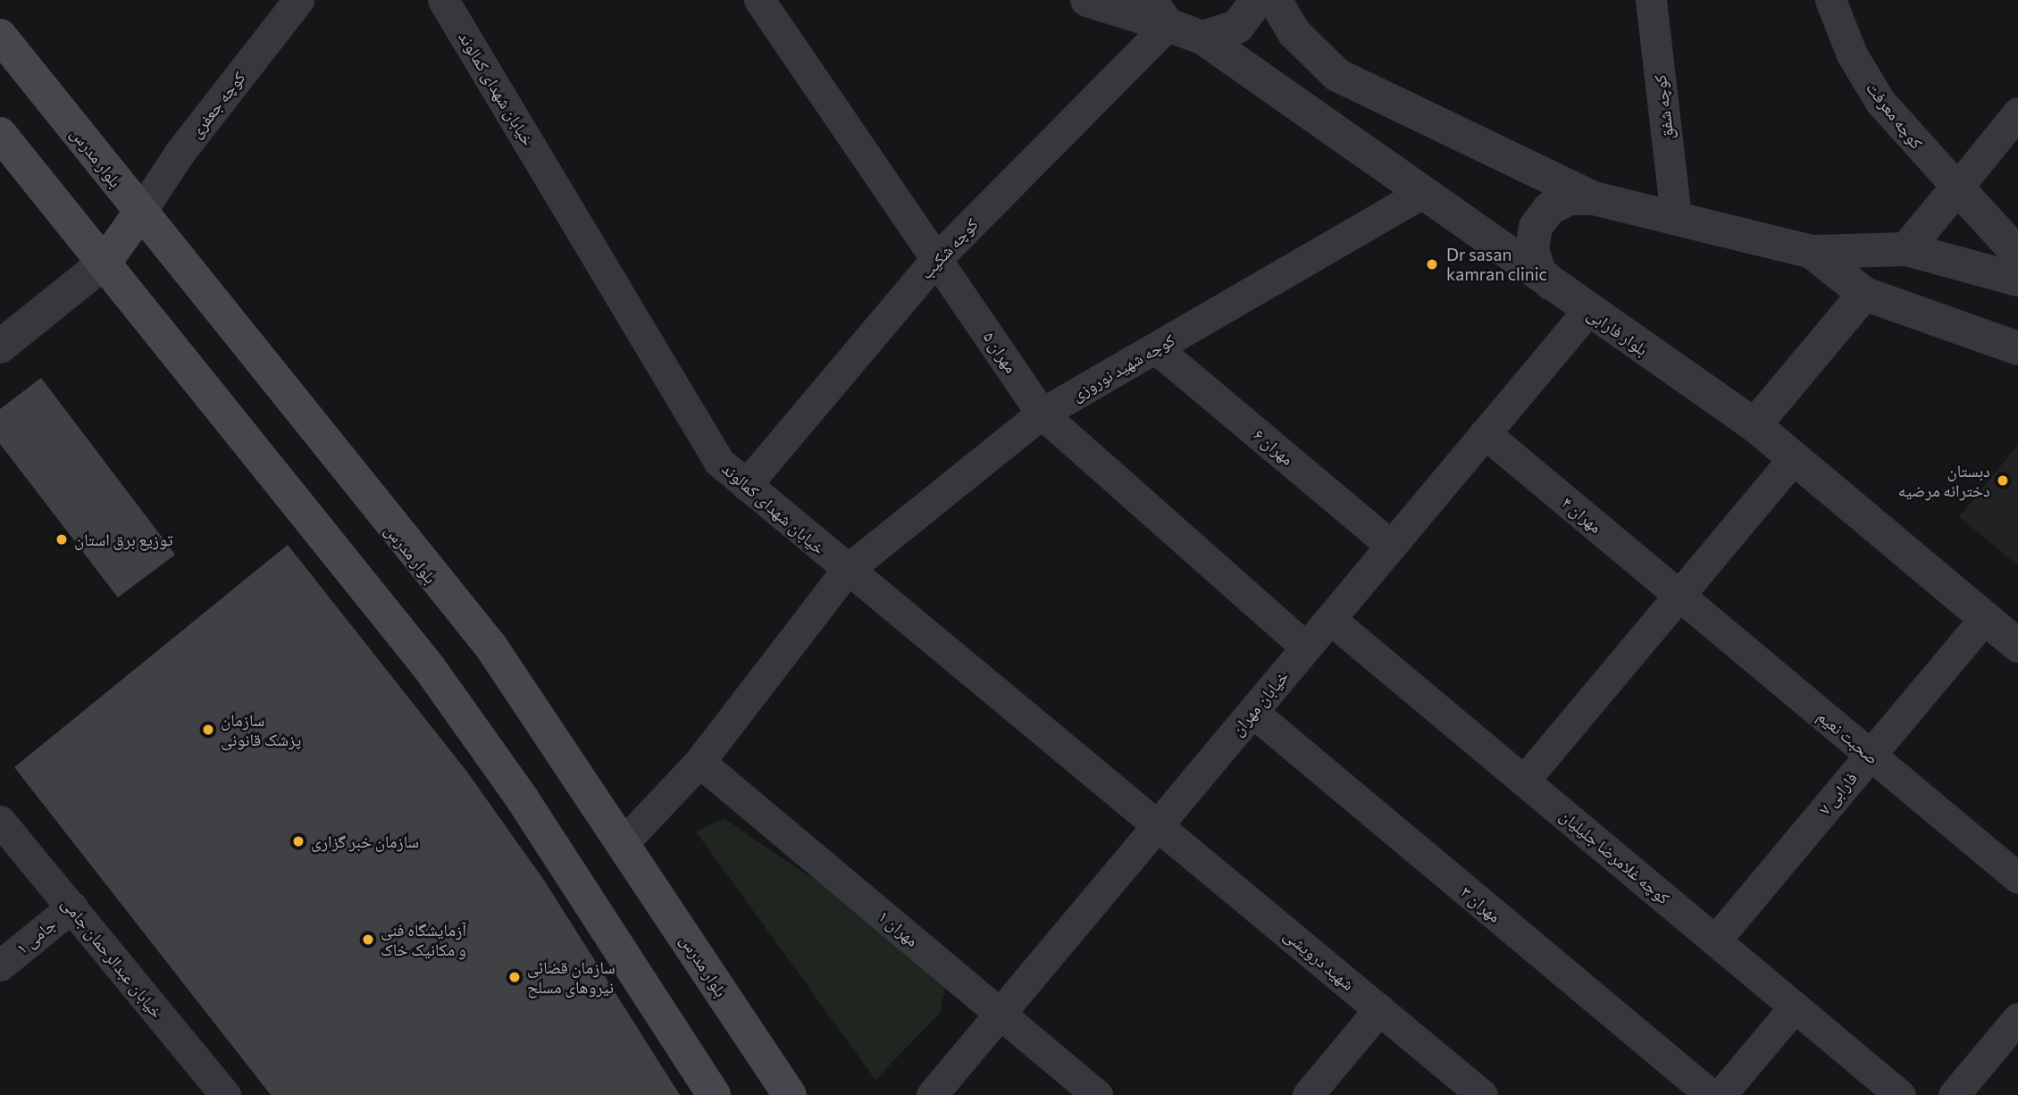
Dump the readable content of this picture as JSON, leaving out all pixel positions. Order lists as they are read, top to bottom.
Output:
{
  "streets": {
    "main road": ["بلوار مدرس"],
    "street": [
      "خیابان شهدای کمالوند",
      "کوچه جعفری",
      "کوچه شفق",
      "کوچه معرفت",
      "کوچه شکیب",
      "بلوار فارابی",
      "مهران ۵",
      "کوچه شهید نوروزی",
      "مهران ۶",
      "مهران ۴",
      "خیابان مهران",
      "صحبت نعیم",
      "فارابی ۷",
      "کوچه غلامرضا جلیلیان",
      "مهران ۳",
      "مهران ۱",
      "جامی ۱",
      "خیابان عبدالرحمان جامی",
      "شهید درویشی"
    ]
  },
  "crossings": [
    ["خیابان شهدای کمالوند", "کوچه شکیب"],
    ["خیابان شهدای کمالوند", "کوچه شهید نوروزی"],
    ["خیابان شهدای کمالوند", "خیابان مهران"],
    ["خیابان شهدای کمالوند", "شهید درویشی"],
    ["کوچه جعفری", "بلوار مدرس"],
    ["بلوار مدرس", "کوچه شهید نوروزی"],
    ["کوچه شکیب", "بلوار فارابی"],
    ["کوچه شکیب", "مهران ۵"],
    ["بلوار فارابی", "کوچه شهید نوروزی"],
    ["بلوار فارابی", "خیابان مهران"],
    ["بلوار فارابی", "فارابی ۷"],
    ["مهران ۵", "کوچه شهید نوروزی"],
    ["مهران ۵", "خیابان مهران"],
    ["کوچه شهید نوروزی", "مهران ۶"],
    ["کوچه شهید نوروزی", "مهران ۱"],
    ["مهران ۶", "خیابان مهران"],
    ["مهران ۴", "خیابان مهران"],
    ["مهران ۴", "صحبت نعیم"],
    ["خیابان مهران", "کوچه غلامرضا جلیلیان"],
    ["خیابان مهران", "مهران ۳"],
    ["خیابان مهران", "مهران ۱"],
    ["خیابان مهران", "شهید درویشی"],
    ["صحبت نعیم", "فارابی ۷"],
    ["فارابی ۷", "کوچه غلامرضا جلیلیان"],
    ["جامی ۱", "خیابان عبدالرحمان جامی"]
  ],
  "places": [
    "Dr sasan kamran clinic",
    "دبستان دخترانه مرضیه",
    "توزیع برق استان",
    "سازمان پزشک قانونی",
    "سازمان خبر گزاری",
    "آزمایشگاه فنی و مکانیک خاک",
    "سازمان قضائی نیروهای مسلح"
  ]
}
